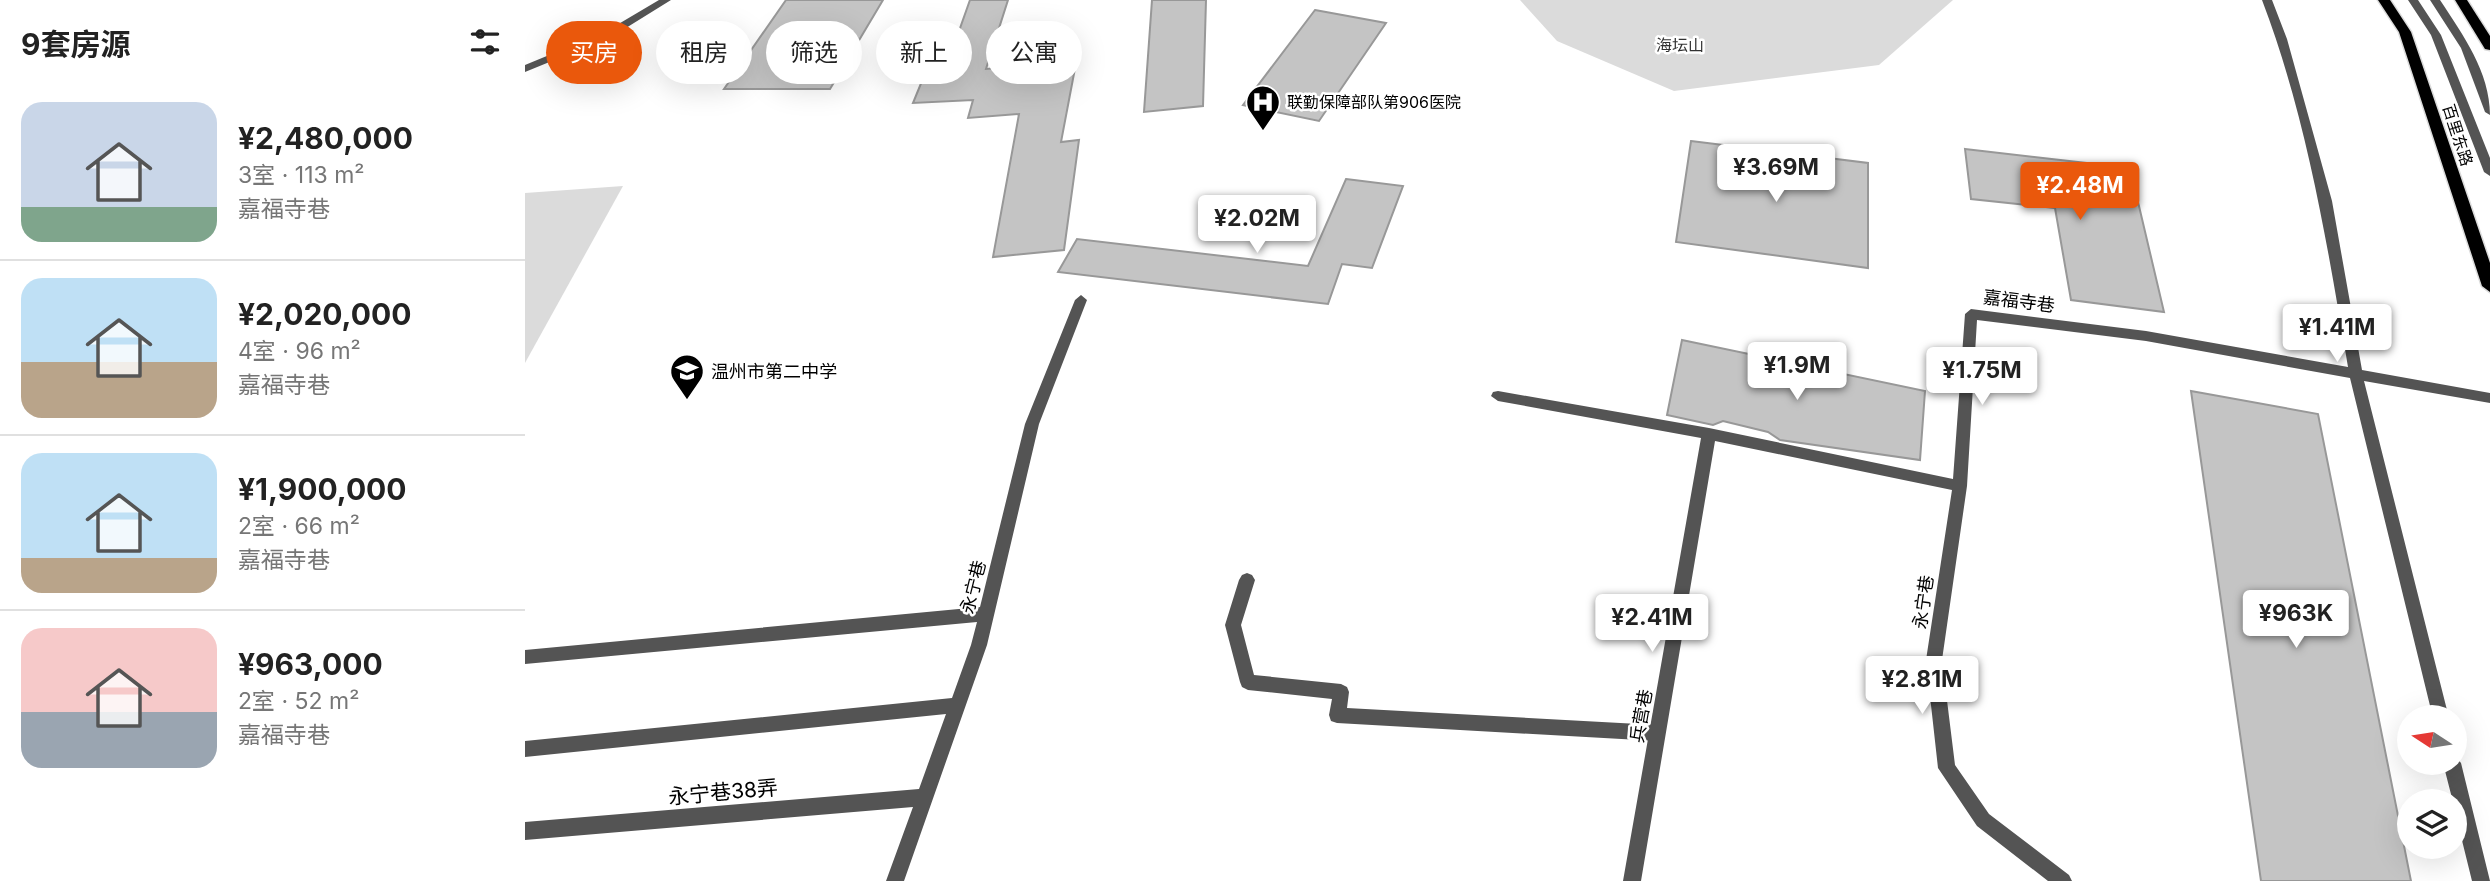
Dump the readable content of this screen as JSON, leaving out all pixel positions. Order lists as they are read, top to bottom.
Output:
{
  "streets": {
    "main road": ["百里东路"],
    "street": [
      "嘉福寺巷",
      "永宁巷",
      "兵营巷",
      "永宁巷38弄"
    ]
  },
  "crossings": [
    ["嘉福寺巷", "永宁巷"],
    ["永宁巷", "永宁巷38弄"]
  ],
  "parks": ["海坛山"],
  "places": {
    "hospital": ["联勤保障部队第906医院"],
    "school or university": ["温州市第二中学"]
  },
  "north": "left",
  "page": {
    "heading": "9套房源",
    "chip": [
      "买房",
      "租房",
      "筛选",
      "新上",
      "公寓"
    ],
    "list": [
      {
        "name": "¥2,480,000",
        "note": "3室 · 113 m² · 嘉福寺巷"
      },
      {
        "name": "¥2,020,000",
        "note": "4室 · 96 m² · 嘉福寺巷"
      },
      {
        "name": "¥1,900,000",
        "note": "2室 · 66 m² · 嘉福寺巷"
      },
      {
        "name": "¥963,000",
        "note": "2室 · 52 m² · 嘉福寺巷"
      }
    ],
    "price": [
      "¥3.69M",
      "¥2.48M",
      "¥2.02M",
      "¥1.41M",
      "¥1.9M",
      "¥1.75M",
      "¥963K",
      "¥2.41M",
      "¥2.81M"
    ]
  }
}
